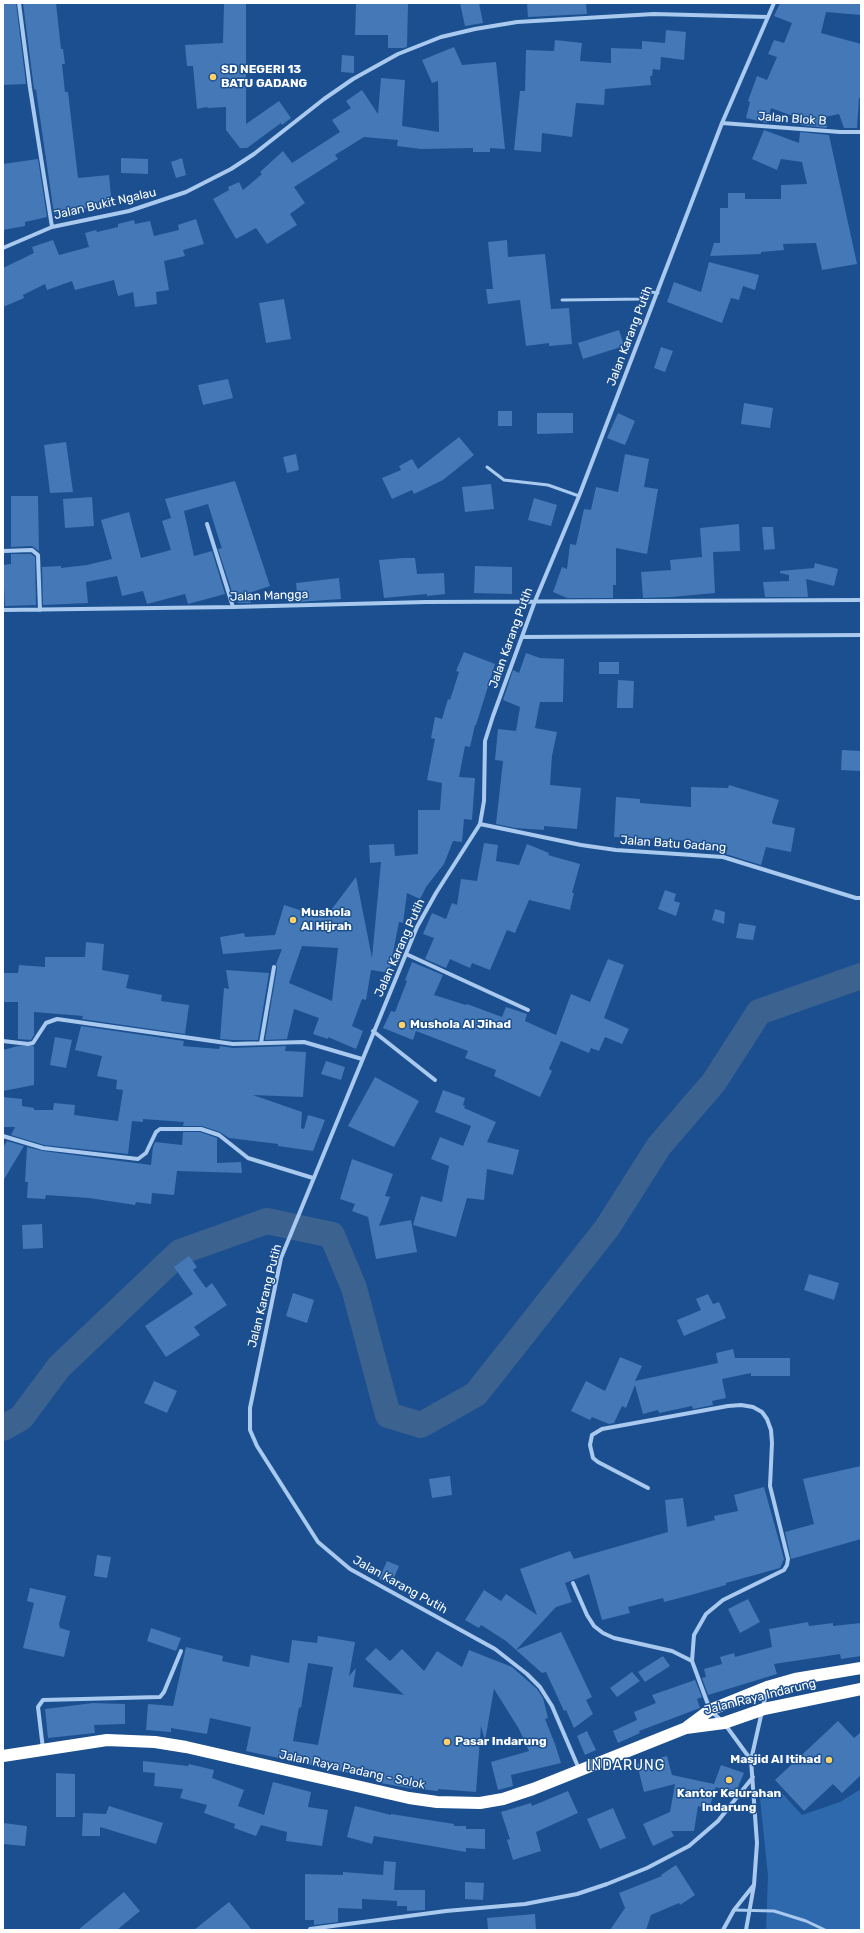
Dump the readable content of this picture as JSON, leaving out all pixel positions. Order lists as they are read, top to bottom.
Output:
{
  "streets": {
    "highway": ["Jalan Raya Indarung", "Jalan Raya Padang - Solok"],
    "street": [
      "Jalan Blok B",
      "Jalan Bukit Ngalau",
      "Jalan Karang Putih",
      "Jalan Mangga",
      "Jalan Batu Gadang"
    ]
  },
  "crossings": [
    ["Jalan Blok B", "Jalan Karang Putih"],
    ["Jalan Bukit Ngalau", "Jalan Karang Putih"],
    ["Jalan Karang Putih", "Jalan Mangga"],
    ["Jalan Karang Putih", "Jalan Batu Gadang"],
    ["Jalan Karang Putih", "Jalan Raya Padang - Solok"],
    ["Jalan Raya Indarung", "Jalan Raya Padang - Solok"]
  ],
  "districts": ["INDARUNG"],
  "places": [
    "SD NEGERI 13 BATU GADANG",
    "Mushola Al Hijrah",
    "Mushola Al Jihad",
    "Pasar Indarung",
    "Masjid Al Itihad",
    "Kantor Kelurahan Indarung"
  ]
}
